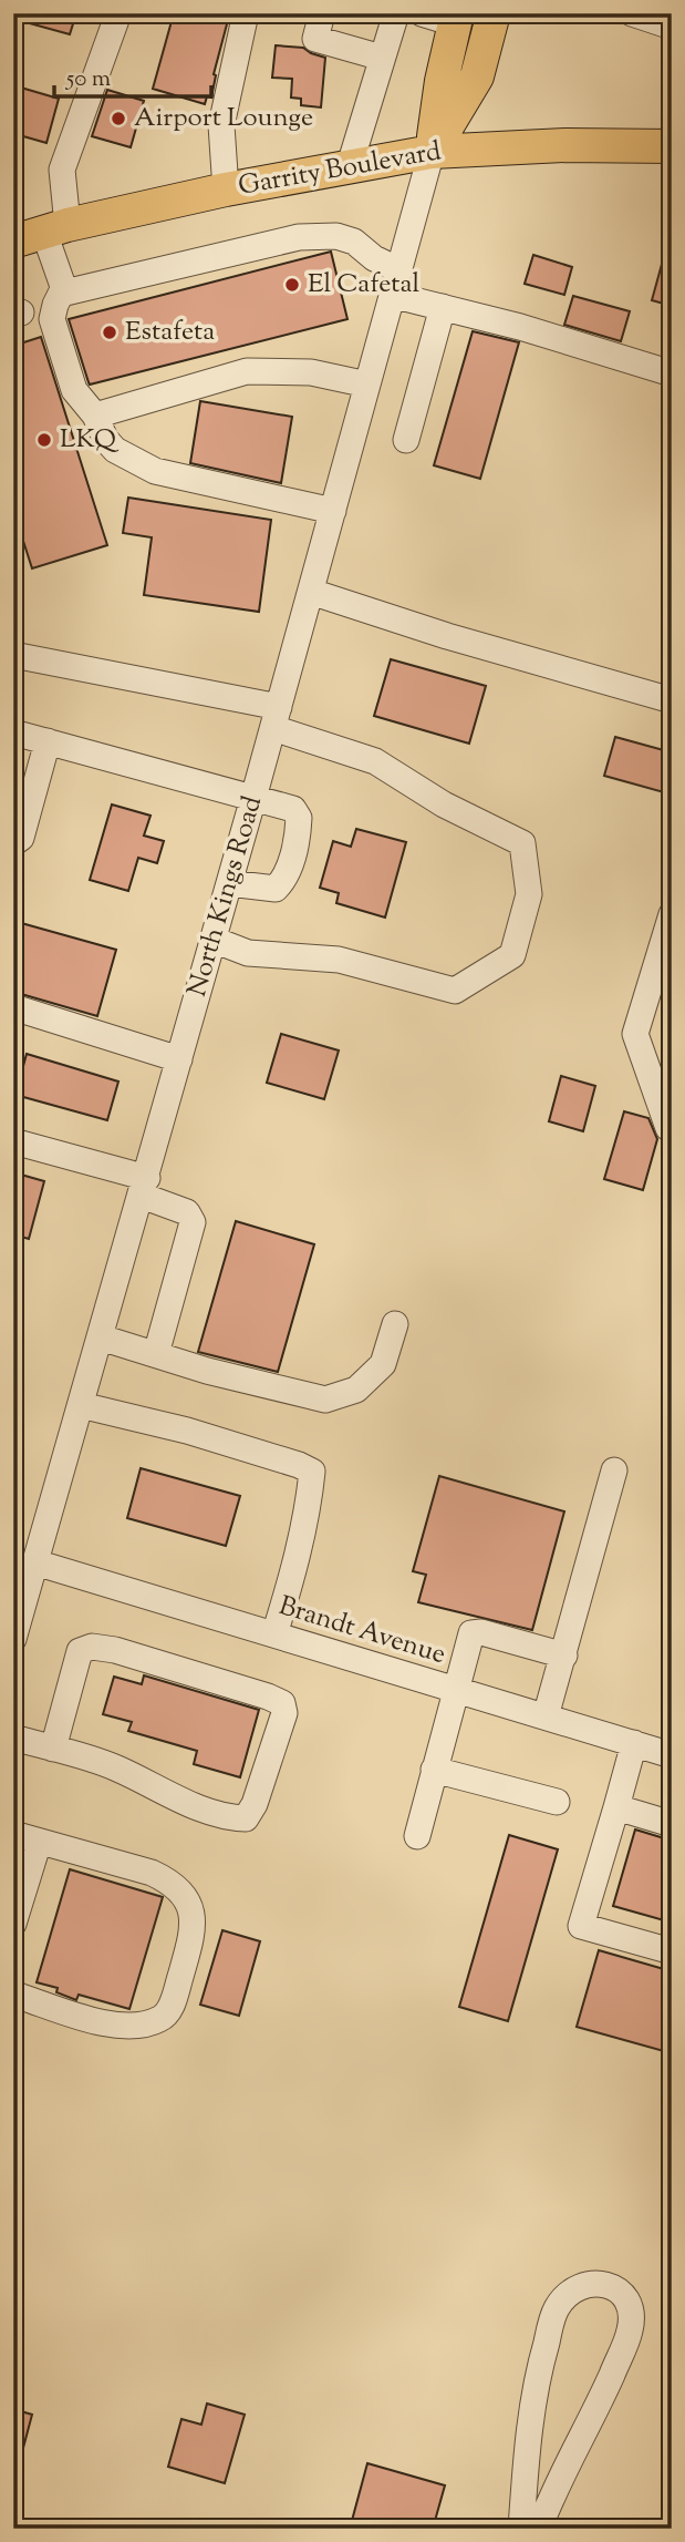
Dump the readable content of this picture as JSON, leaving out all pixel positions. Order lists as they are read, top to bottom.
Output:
{
  "streets": {
    "main road": ["Garrity Boulevard", "North Kings Road"],
    "street": ["Brandt Avenue"]
  },
  "crossings": [
    ["Garrity Boulevard", "North Kings Road"],
    ["North Kings Road", "Brandt Avenue"]
  ],
  "places": [
    "Airport Lounge",
    "El Cafetal",
    "Estafeta",
    "LKQ"
  ],
  "scale_bar": "50 m"
}
